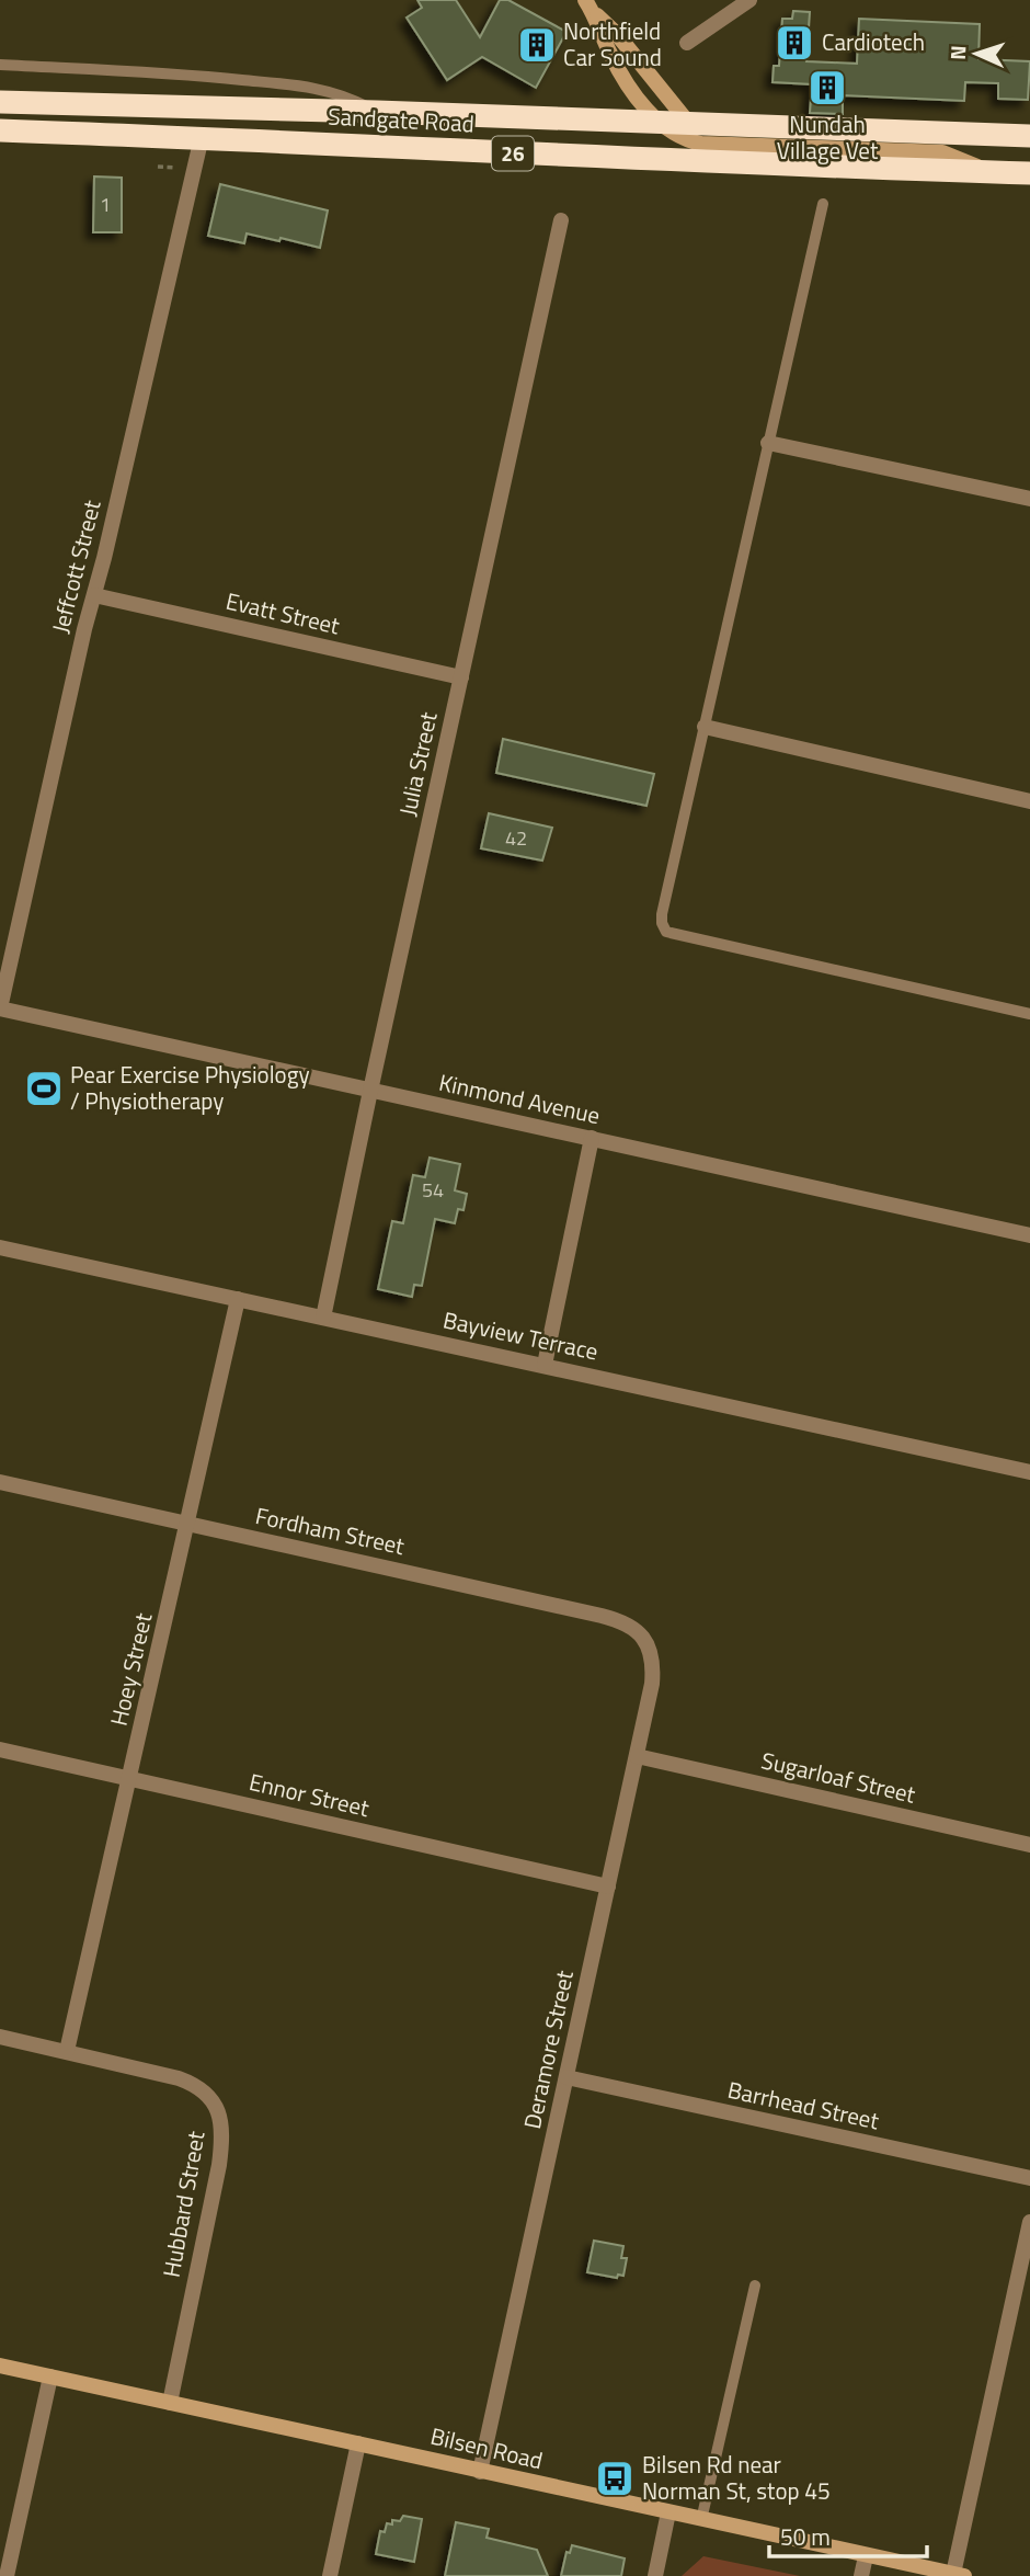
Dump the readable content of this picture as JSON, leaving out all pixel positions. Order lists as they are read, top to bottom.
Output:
{
  "streets": {
    "highway": ["Sandgate Road", "26"],
    "street": [
      "Jeffcott Street",
      "Evatt Street",
      "Julia Street",
      "Kinmond Avenue",
      "Bayview Terrace",
      "Fordham Street",
      "Hoey Street",
      "Sugarloaf Street",
      "Ennor Street",
      "Deramore Street",
      "Barrhead Street",
      "Hubbard Street",
      "Bilsen Road"
    ]
  },
  "crossings": [
    ["Sandgate Road", "Jeffcott Street"],
    ["Jeffcott Street", "Evatt Street"],
    ["Jeffcott Street", "Kinmond Avenue"],
    ["Evatt Street", "Julia Street"],
    ["Julia Street", "Kinmond Avenue"],
    ["Julia Street", "Bayview Terrace"],
    ["Bayview Terrace", "Hoey Street"],
    ["Fordham Street", "Hoey Street"],
    ["Fordham Street", "Deramore Street"],
    ["Hoey Street", "Ennor Street"],
    ["Hoey Street", "Hubbard Street"],
    ["Sugarloaf Street", "Deramore Street"],
    ["Ennor Street", "Deramore Street"],
    ["Deramore Street", "Barrhead Street"],
    ["Deramore Street", "Bilsen Road"],
    ["Hubbard Street", "Bilsen Road"]
  ],
  "places": {
    "building": ["Cardiotech", "Northfield Car Sound", "Nundah Village Vet"],
    "sports": ["Pear Exercise Physiology / Physiotherapy"],
    "bus stop": ["Bilsen Rd near Norman St, stop 45"]
  },
  "house_numbers": ["1", "42", "54"],
  "scale_bar": "50 m",
  "north": "left"
}
